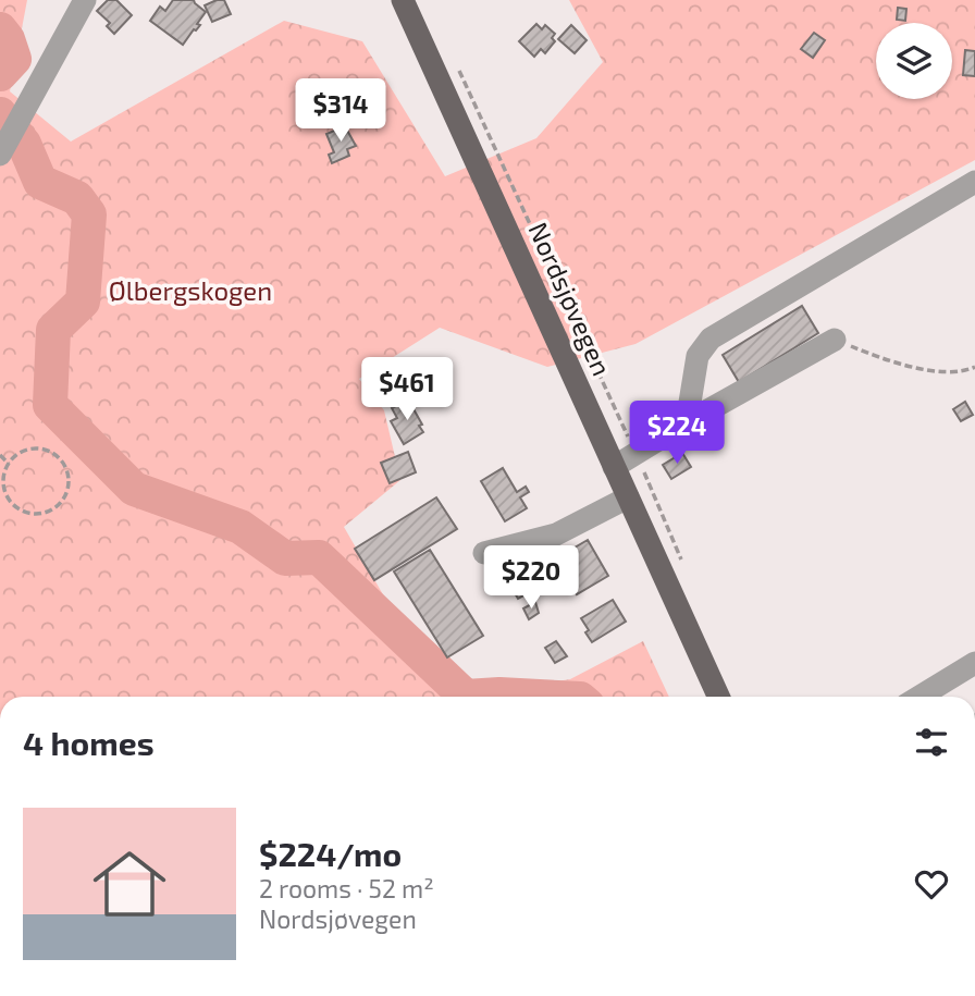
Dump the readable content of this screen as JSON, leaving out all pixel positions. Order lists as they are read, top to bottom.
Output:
{
  "streets": {
    "main road": ["Nordsjøvegen"]
  },
  "parks": ["Ølbergskogen"],
  "page": {
    "price": [
      "$314",
      "$461",
      "$224",
      "$220"
    ],
    "heading": "4 homes",
    "list": [
      {
        "name": "$224/mo",
        "note": "2 rooms · 52 m² · Nordsjøvegen"
      }
    ]
  }
}
